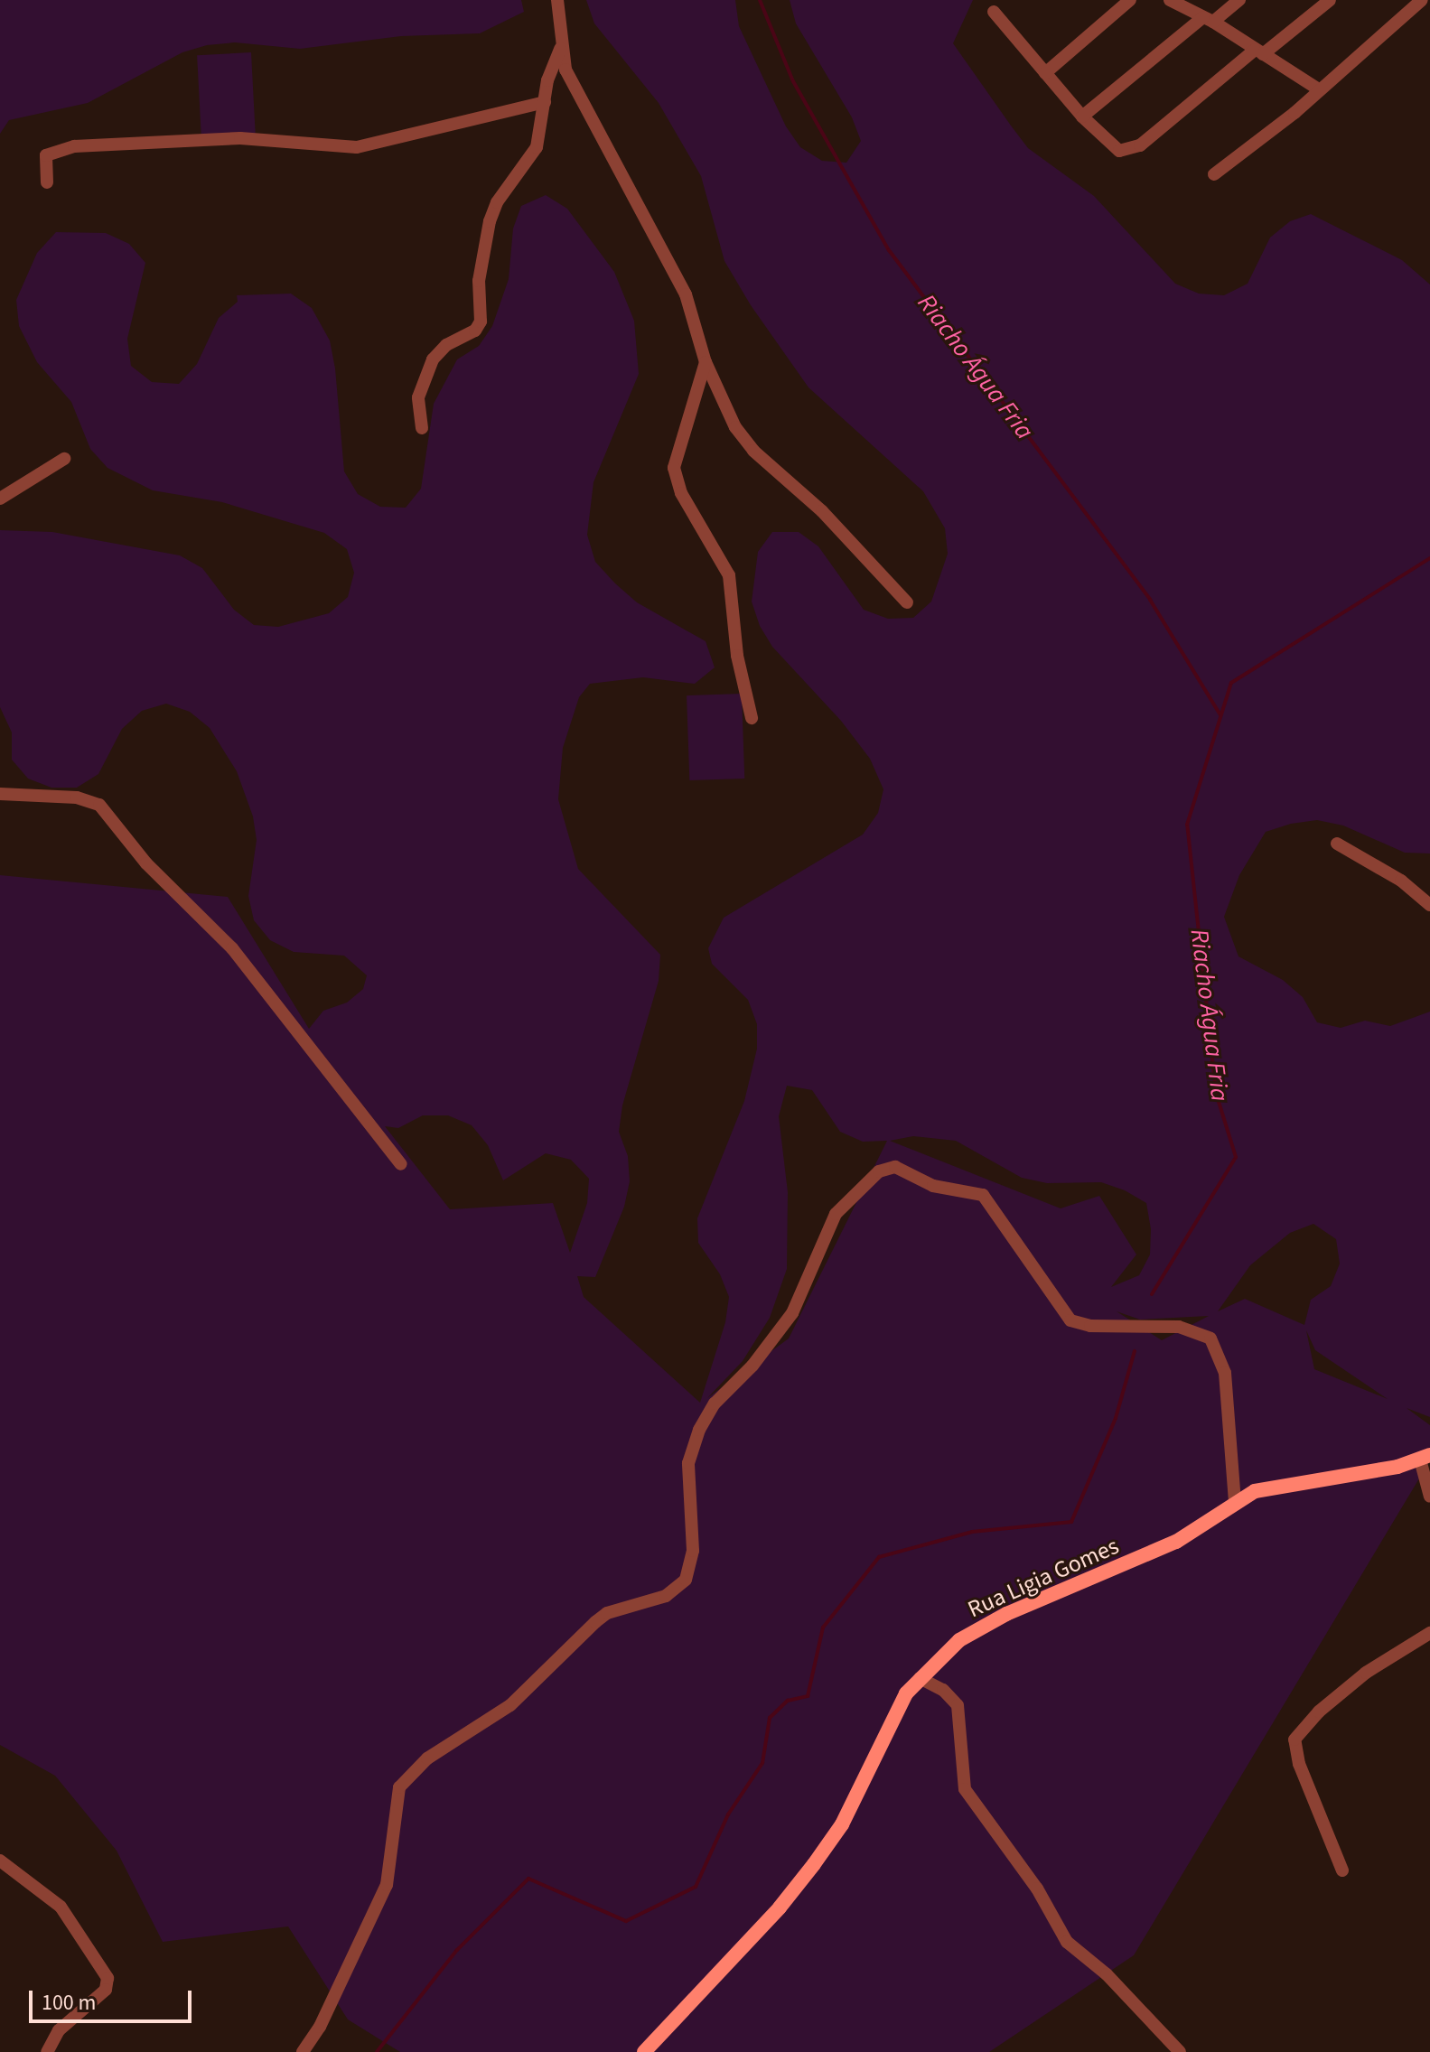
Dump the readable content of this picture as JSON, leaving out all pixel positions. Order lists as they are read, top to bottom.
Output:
{
  "streets": {
    "street": ["Rua Ligia Gomes"]
  },
  "water": ["Riacho Água Fria"],
  "scale_bar": "100 m"
}
